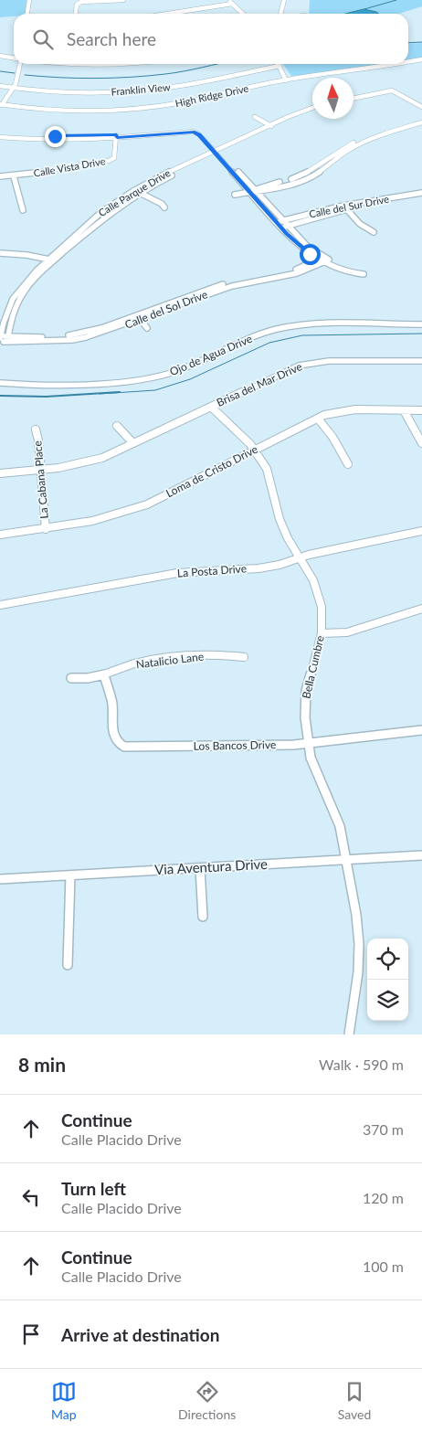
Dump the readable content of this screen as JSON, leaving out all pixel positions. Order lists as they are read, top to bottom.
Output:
{
  "streets": {
    "street": [
      "Franklin View",
      "High Ridge Drive",
      "Calle Vista Drive",
      "Calle Parque Drive",
      "Calle del Sur Drive",
      "Calle del Sol Drive",
      "Ojo de Agua Drive",
      "Brisa del Mar Drive",
      "Loma de Cristo Drive",
      "La Cabana Place",
      "La Posta Drive",
      "Natalicio Lane",
      "Bella Cumbre",
      "Los Bancos Drive",
      "Via Aventura Drive"
    ]
  },
  "crossings": [
    ["Calle Parque Drive", "Calle del Sol Drive"],
    ["Brisa del Mar Drive", "La Cabana Place"],
    ["Brisa del Mar Drive", "Bella Cumbre"],
    ["Loma de Cristo Drive", "La Cabana Place"],
    ["Loma de Cristo Drive", "Bella Cumbre"],
    ["La Posta Drive", "Bella Cumbre"],
    ["Natalicio Lane", "Los Bancos Drive"],
    ["Bella Cumbre", "Los Bancos Drive"],
    ["Bella Cumbre", "Via Aventura Drive"]
  ],
  "north": "top",
  "page": {
    "search": "Search here",
    "heading": ["8 min", "Walk · 590 m"],
    "list": [
      ["Continue", "Calle Placido Drive", "370 m"],
      ["Turn left", "Calle Placido Drive", "120 m"],
      ["Continue", "Calle Placido Drive", "100 m"],
      "Arrive at destination"
    ],
    "nav": ["Map", "Directions", "Saved"]
  }
}
